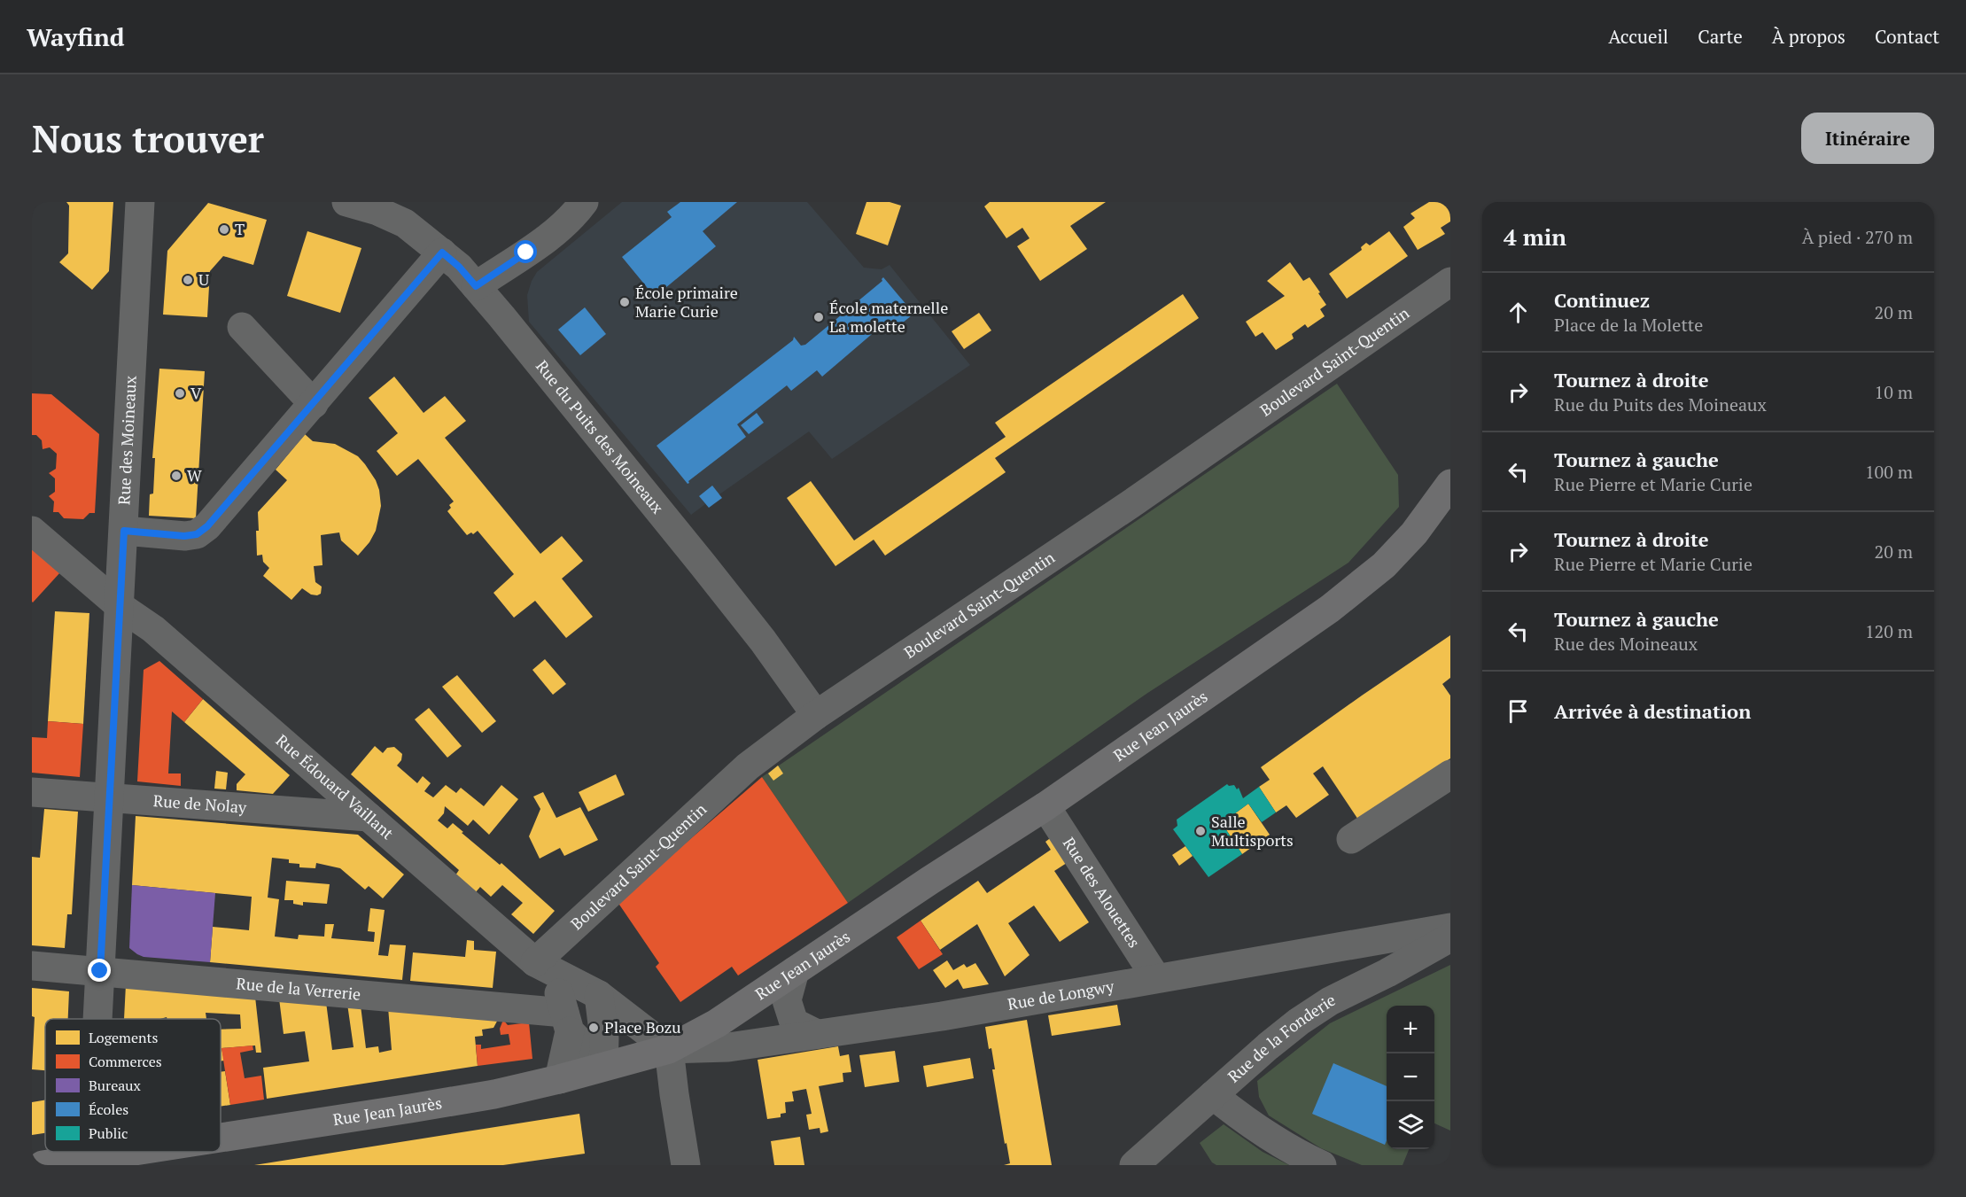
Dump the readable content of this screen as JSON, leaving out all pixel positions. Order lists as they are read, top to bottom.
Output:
{
  "streets": {
    "main road": ["Rue Jean Jaurès"],
    "street": [
      "Boulevard Saint-Quentin",
      "Rue du Puits des Moineaux",
      "Rue des Moineaux",
      "Rue Édouard Vaillant",
      "Rue de Nolay",
      "Rue des Alouettes",
      "Rue de la Verrerie",
      "Rue de Longwy",
      "Rue de la Fonderie"
    ]
  },
  "crossings": [
    ["Boulevard Saint-Quentin", "Rue du Puits des Moineaux"],
    ["Boulevard Saint-Quentin", "Rue Édouard Vaillant"],
    ["Rue des Moineaux", "Rue Jean Jaurès"],
    ["Rue des Moineaux", "Rue Édouard Vaillant"],
    ["Rue des Moineaux", "Rue de Nolay"],
    ["Rue des Moineaux", "Rue de la Verrerie"],
    ["Rue Jean Jaurès", "Rue Édouard Vaillant"],
    ["Rue Jean Jaurès", "Rue des Alouettes"],
    ["Rue Jean Jaurès", "Rue de Longwy"],
    ["Rue Édouard Vaillant", "Rue de Nolay"],
    ["Rue Édouard Vaillant", "Rue de Longwy"],
    ["Rue des Alouettes", "Rue de Longwy"]
  ],
  "places": [
    "T",
    "U",
    "École primaire Marie Curie",
    "École maternelle La molette",
    "V",
    "W",
    "Salle Multisports",
    "Place Bozu"
  ],
  "legend": [
    "Logements",
    "Commerces",
    "Bureaux",
    "Écoles",
    "Public"
  ],
  "page": {
    "header": "Wayfind",
    "nav": [
      "Accueil",
      "Carte",
      "À propos",
      "Contact"
    ],
    "buttons": "Itinéraire",
    "title": "Nous trouver",
    "heading": ["4 min", "À pied · 270 m"],
    "list": [
      ["Continuez", "Place de la Molette", "20 m"],
      ["Tournez à droite", "Rue du Puits des Moineaux", "10 m"],
      ["Tournez à gauche", "Rue Pierre et Marie Curie", "100 m"],
      ["Tournez à droite", "Rue Pierre et Marie Curie", "20 m"],
      ["Tournez à gauche", "Rue des Moineaux", "120 m"],
      "Arrivée à destination"
    ],
    "map_buttons": ["+", "−"]
  }
}
